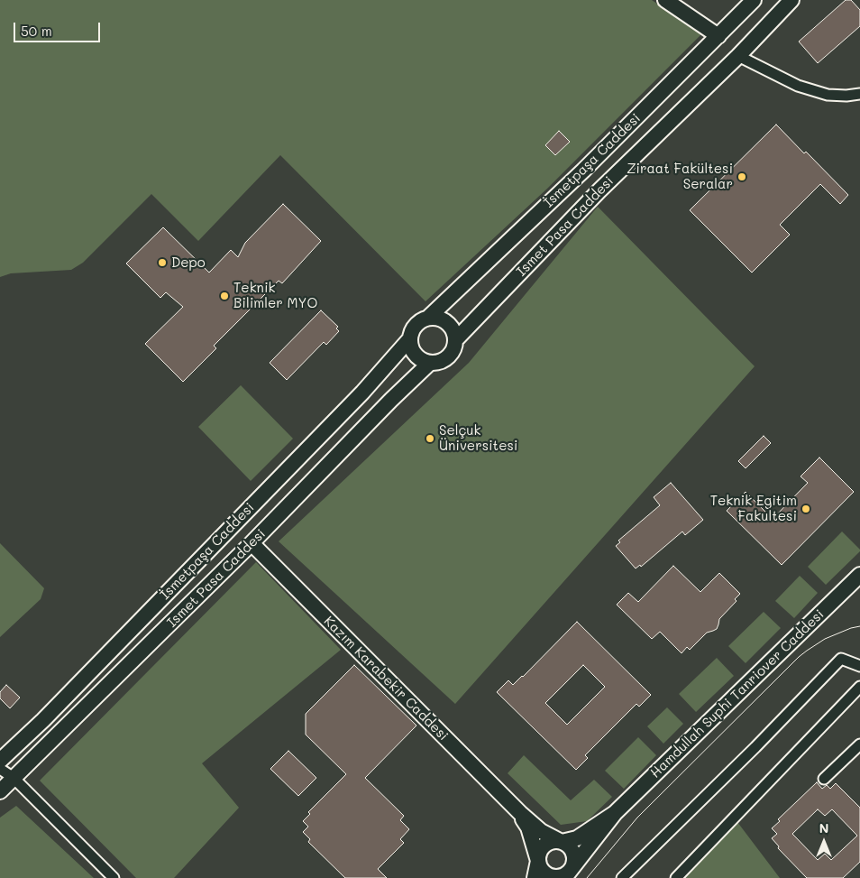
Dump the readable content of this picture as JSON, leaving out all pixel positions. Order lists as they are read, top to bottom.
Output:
{
  "streets": {
    "main road": [
      "İsmetpaşa Caddesi",
      "Ismet Pasa Caddesi",
      "Kazım Karabekir Caddesi",
      "Hamdullah Suphi Tanriover Caddesi"
    ]
  },
  "crossings": [
    ["İsmetpaşa Caddesi", "Ismet Pasa Caddesi"],
    ["Ismet Pasa Caddesi", "Kazım Karabekir Caddesi"]
  ],
  "places": [
    "Ziraat Fakültesi Seralar",
    "Depo",
    "Teknik Bilimler MYO",
    "Selçuk Üniversitesi",
    "Teknik Egitim Fakultesi"
  ],
  "scale_bar": "50 m",
  "north": "top"
}
